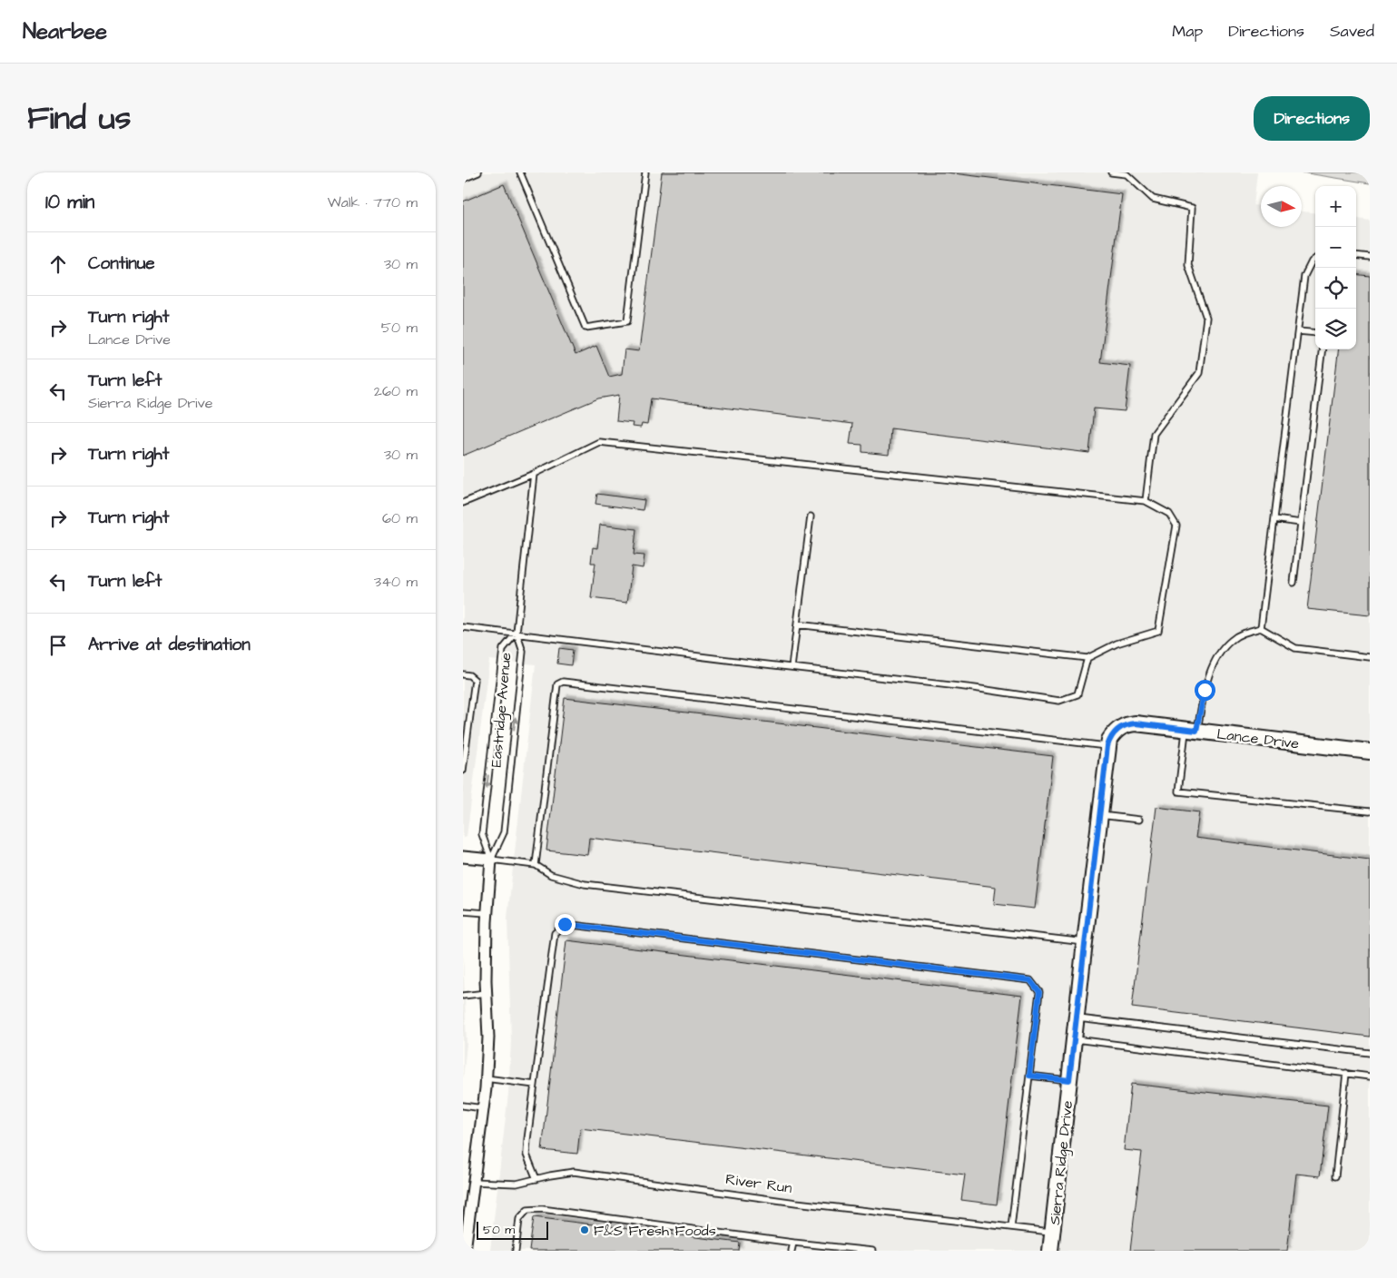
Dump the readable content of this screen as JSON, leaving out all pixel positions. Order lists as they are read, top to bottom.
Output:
{
  "streets": {
    "street": ["Eastridge Avenue", "Lance Drive", "Sierra Ridge Drive"],
    "lane": ["River Run"]
  },
  "crossings": [
    ["Eastridge Avenue", "River Run"],
    ["Lance Drive", "Sierra Ridge Drive"],
    ["Sierra Ridge Drive", "River Run"]
  ],
  "places": ["F&S Fresh Foods"],
  "scale_bar": "50 m",
  "north": "right",
  "page": {
    "header": "Nearbee",
    "nav": ["Map", "Directions", "Saved"],
    "title": "Find us",
    "buttons": "Directions",
    "heading": ["10 min", "Walk · 770 m"],
    "map_buttons": ["+", "−"],
    "list": [
      ["Continue", "30 m"],
      ["Turn right", "Lance Drive", "50 m"],
      ["Turn left", "Sierra Ridge Drive", "260 m"],
      ["Turn right", "30 m"],
      ["Turn right", "60 m"],
      ["Turn left", "340 m"],
      "Arrive at destination"
    ],
    "scale": "50 m"
  }
}
